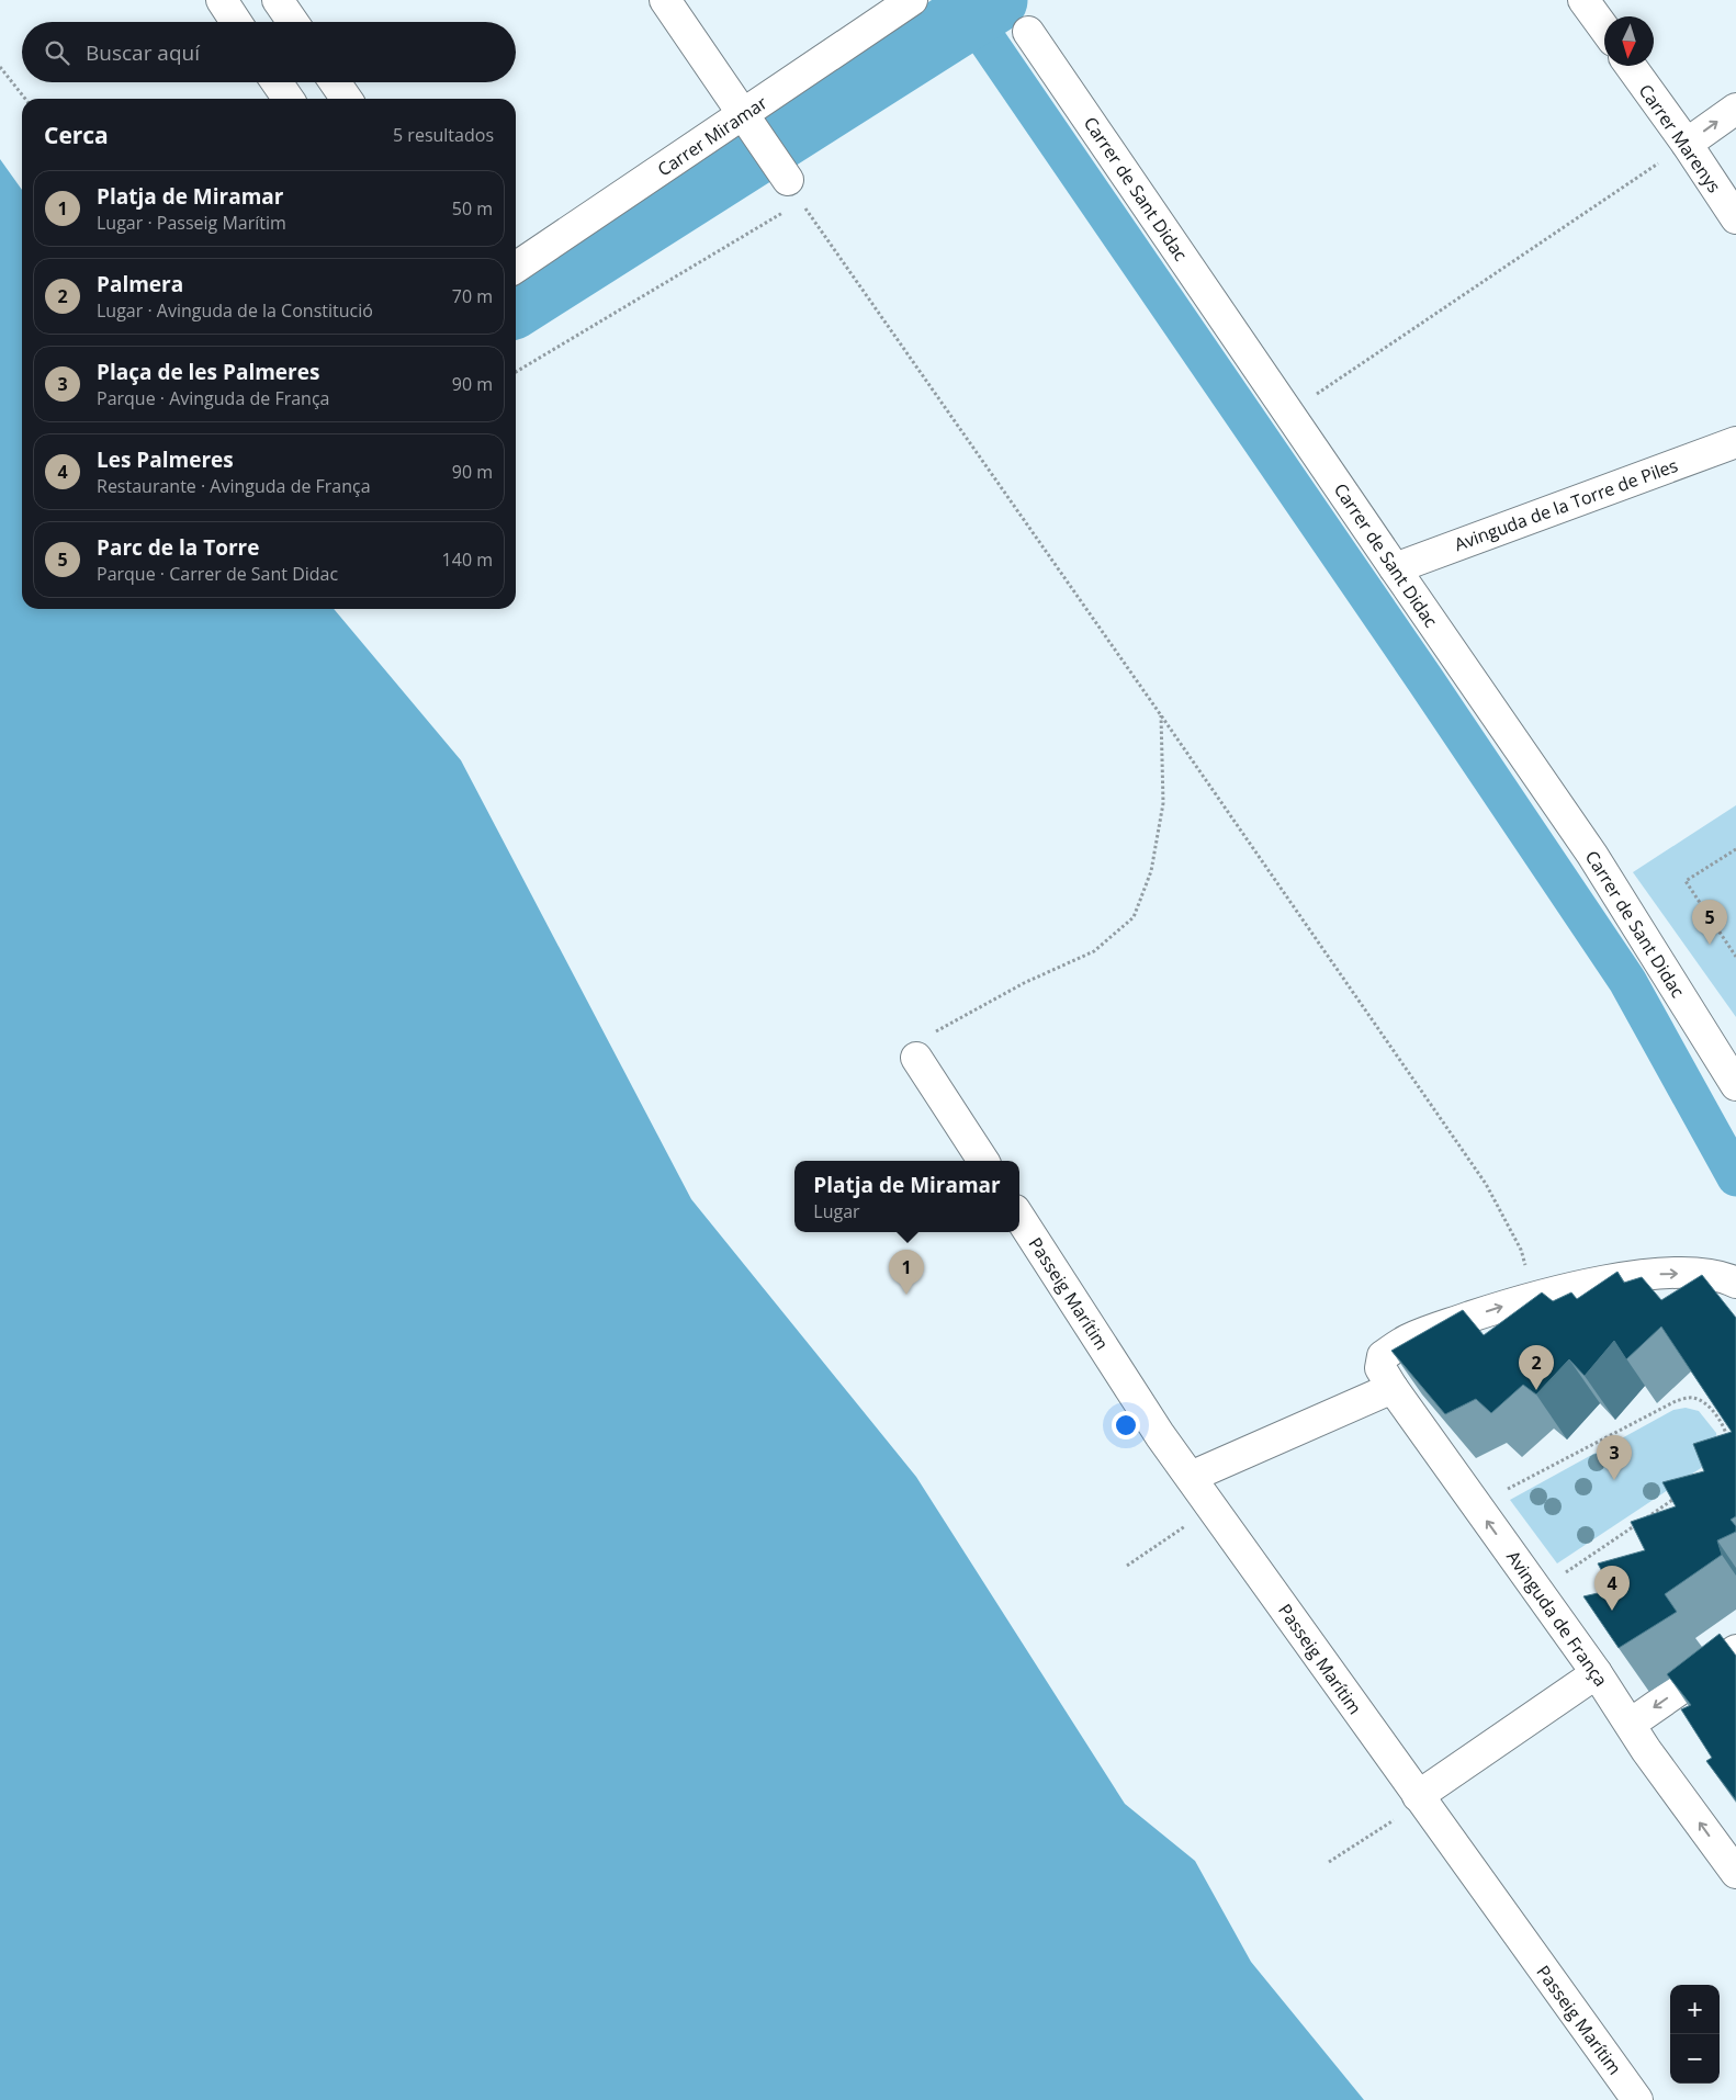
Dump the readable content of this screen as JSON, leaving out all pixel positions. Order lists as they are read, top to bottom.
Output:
{
  "streets": {
    "street": [
      "Carrer Miramar",
      "Carrer Marenys",
      "Carrer de Sant Didac",
      "Avinguda de la Torre de Piles",
      "Passeig Marítim",
      "Avinguda de França"
    ]
  },
  "crossings": [
    ["Carrer de Sant Didac", "Avinguda de la Torre de Piles"]
  ],
  "one_way": ["Avinguda de França"],
  "north": "bottom",
  "page": {
    "search": "Buscar aquí",
    "heading": ["Cerca", "5 resultados"],
    "list": [
      {
        "mark": "1",
        "name": "Platja de Miramar",
        "note": "Lugar · Passeig Marítim",
        "value": "50 m"
      },
      {
        "mark": "2",
        "name": "Palmera",
        "note": "Lugar · Avinguda de la Constitució",
        "value": "70 m"
      },
      {
        "mark": "3",
        "name": "Plaça de les Palmeres",
        "note": "Parque · Avinguda de França",
        "value": "90 m"
      },
      {
        "mark": "4",
        "name": "Les Palmeres",
        "note": "Restaurante · Avinguda de França",
        "value": "90 m"
      },
      {
        "mark": "5",
        "name": "Parc de la Torre",
        "note": "Parque · Carrer de Sant Didac",
        "value": "140 m"
      }
    ],
    "pins": [
      "5",
      "1",
      "2",
      "3",
      "4"
    ],
    "popup": ["Platja de Miramar", "Lugar"],
    "map_buttons": ["+", "−"]
  }
}
